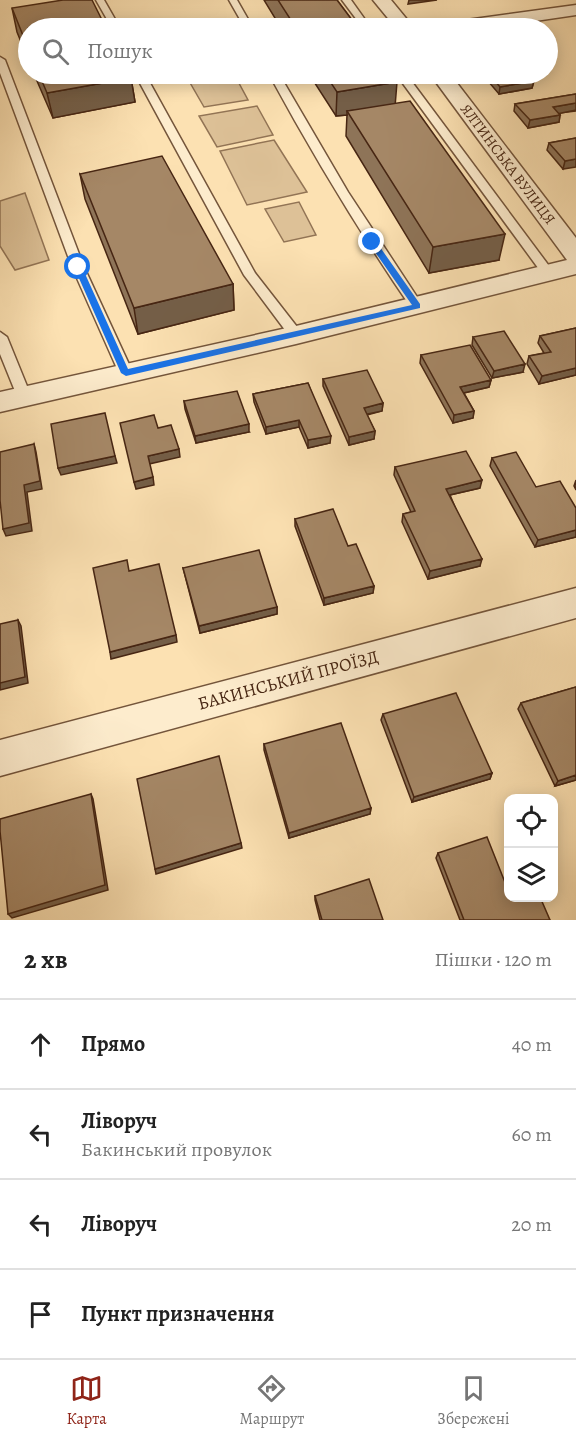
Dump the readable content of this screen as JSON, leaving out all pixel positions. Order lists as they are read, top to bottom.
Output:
{
  "streets": {
    "street": ["ЯЛТИНСЬКА ВУЛИЦЯ", "БАКИНСЬКИЙ ПРОЇЗД"]
  },
  "page": {
    "search": "Пошук",
    "heading": ["2 хв", "Пішки · 120 m"],
    "list": [
      ["Прямо", "40 m"],
      ["Ліворуч", "Бакинський провулок", "60 m"],
      ["Ліворуч", "20 m"],
      "Пункт призначення"
    ],
    "nav": ["Карта", "Маршрут", "Збережені"]
  }
}
